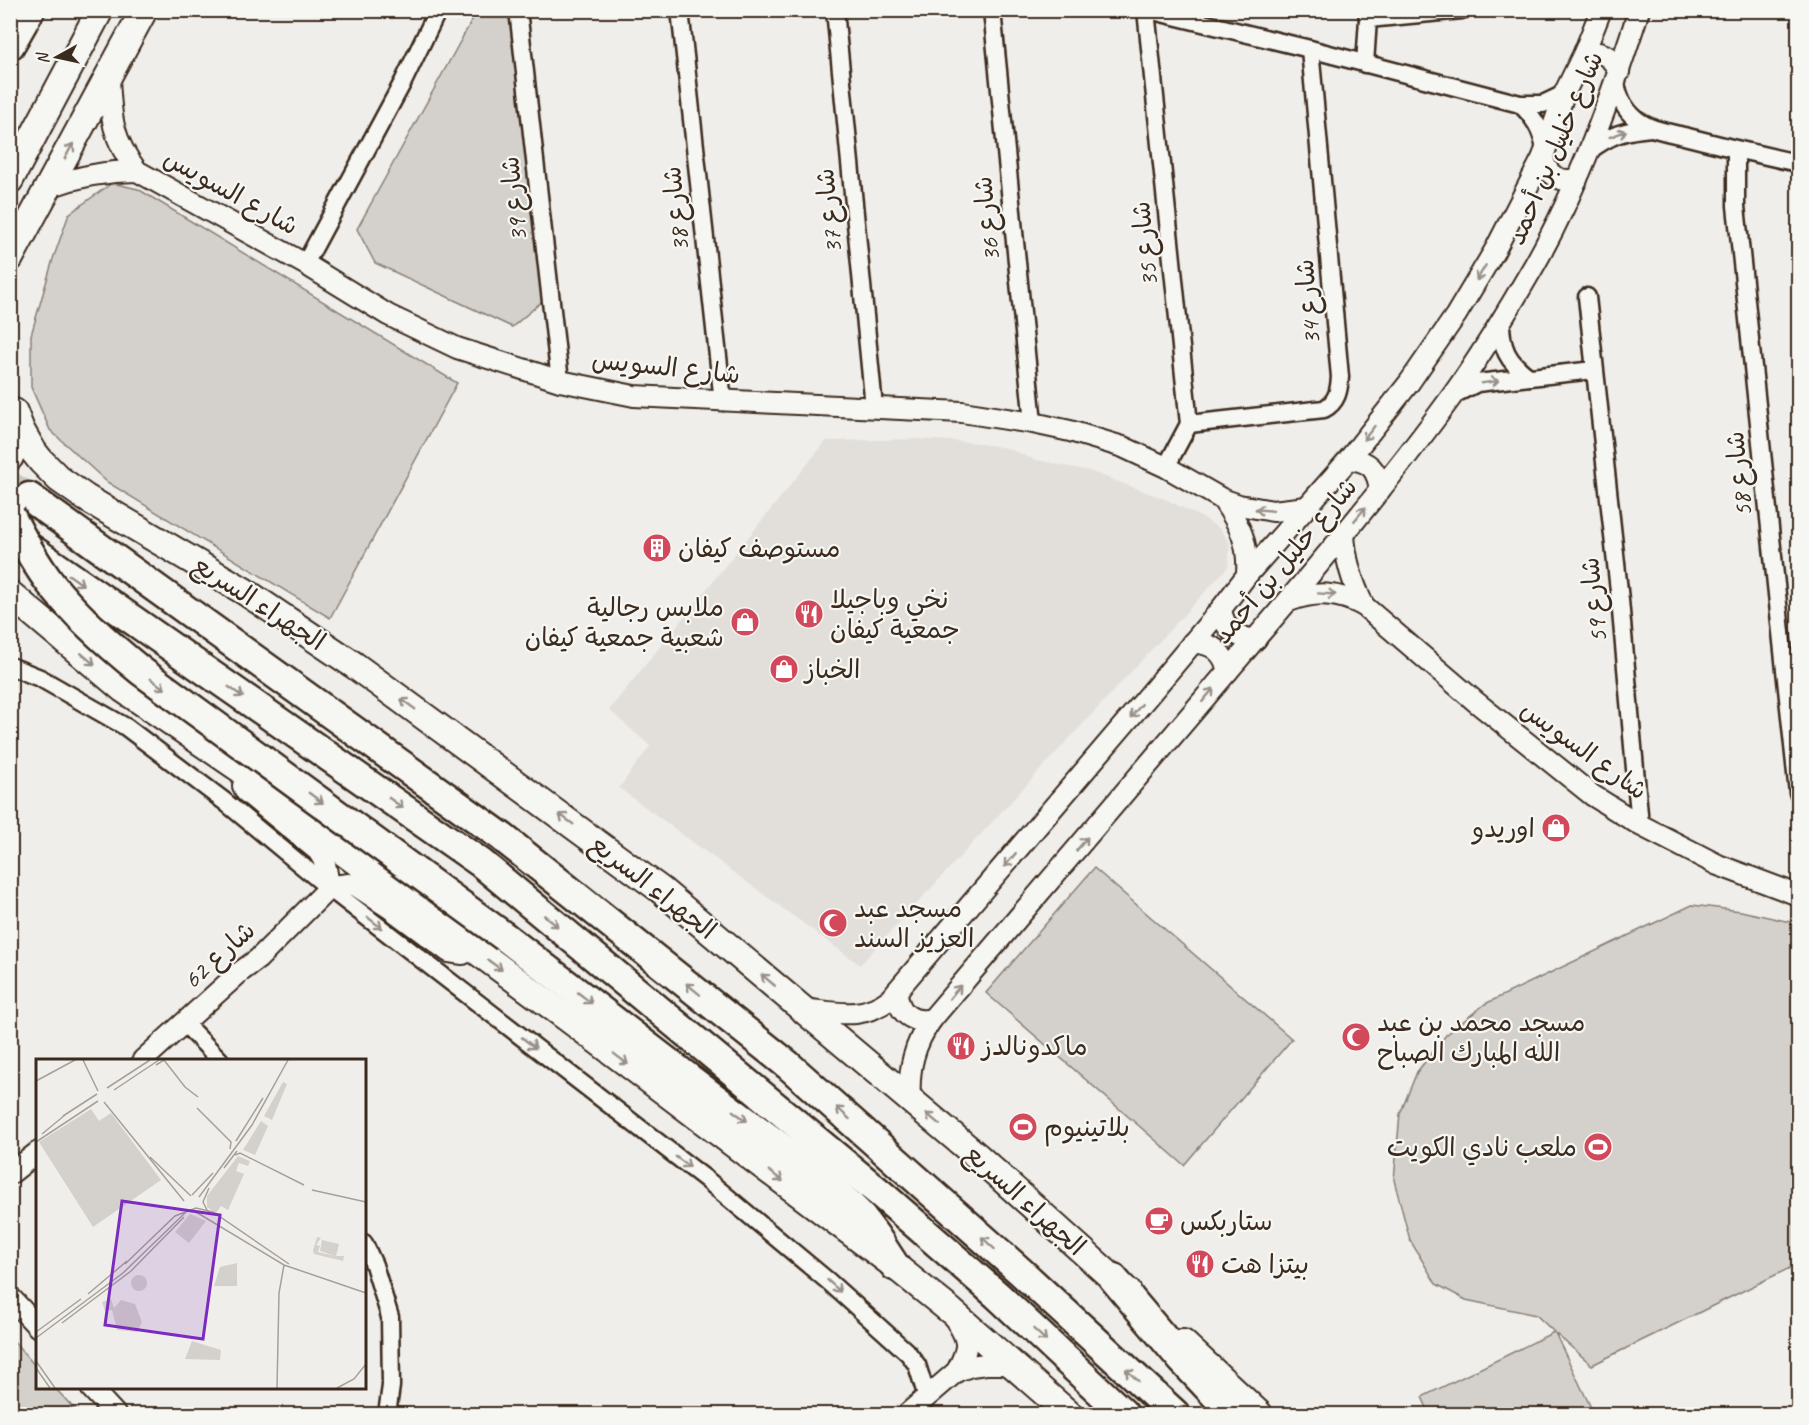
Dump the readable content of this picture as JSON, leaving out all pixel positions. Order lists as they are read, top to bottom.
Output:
{
  "streets": {
    "highway": ["الجهراء السريع"],
    "street": [
      "شارع خليل بن أحمد",
      "شارع السويس",
      "39 شارع",
      "شارع 38",
      "شارع 37",
      "شارع 36",
      "شارع 35",
      "شارع 34",
      "شارع 58",
      "شارع 59",
      "شارع 62"
    ]
  },
  "crossings": [
    ["شارع خليل بن أحمد", "شارع السويس"],
    ["شارع خليل بن أحمد", "الجهراء السريع"],
    ["شارع السويس", "39 شارع"],
    ["شارع السويس", "شارع 38"],
    ["شارع السويس", "شارع 37"],
    ["شارع السويس", "شارع 36"],
    ["شارع السويس", "شارع 59"],
    ["شارع 35", "شارع 34"]
  ],
  "places": {
    "building": ["مستوصف كيفان"],
    "restaurant": ["نخي وباجيلا جمعية كيفان", "ماكدونالدز", "بيتزا هت"],
    "shop": ["ملابس رجالية شعبية جمعية كيفان", "الخباز", "اوريدو"],
    "mosque": ["مسجد عبد العزيز السند", "مسجد محمد بن عبد الله المبارك الصباح"],
    "sports": ["بلاتينيوم", "ملعب نادي الكويت"],
    "cafe": ["ستاربكس"]
  },
  "north": "left"
}
